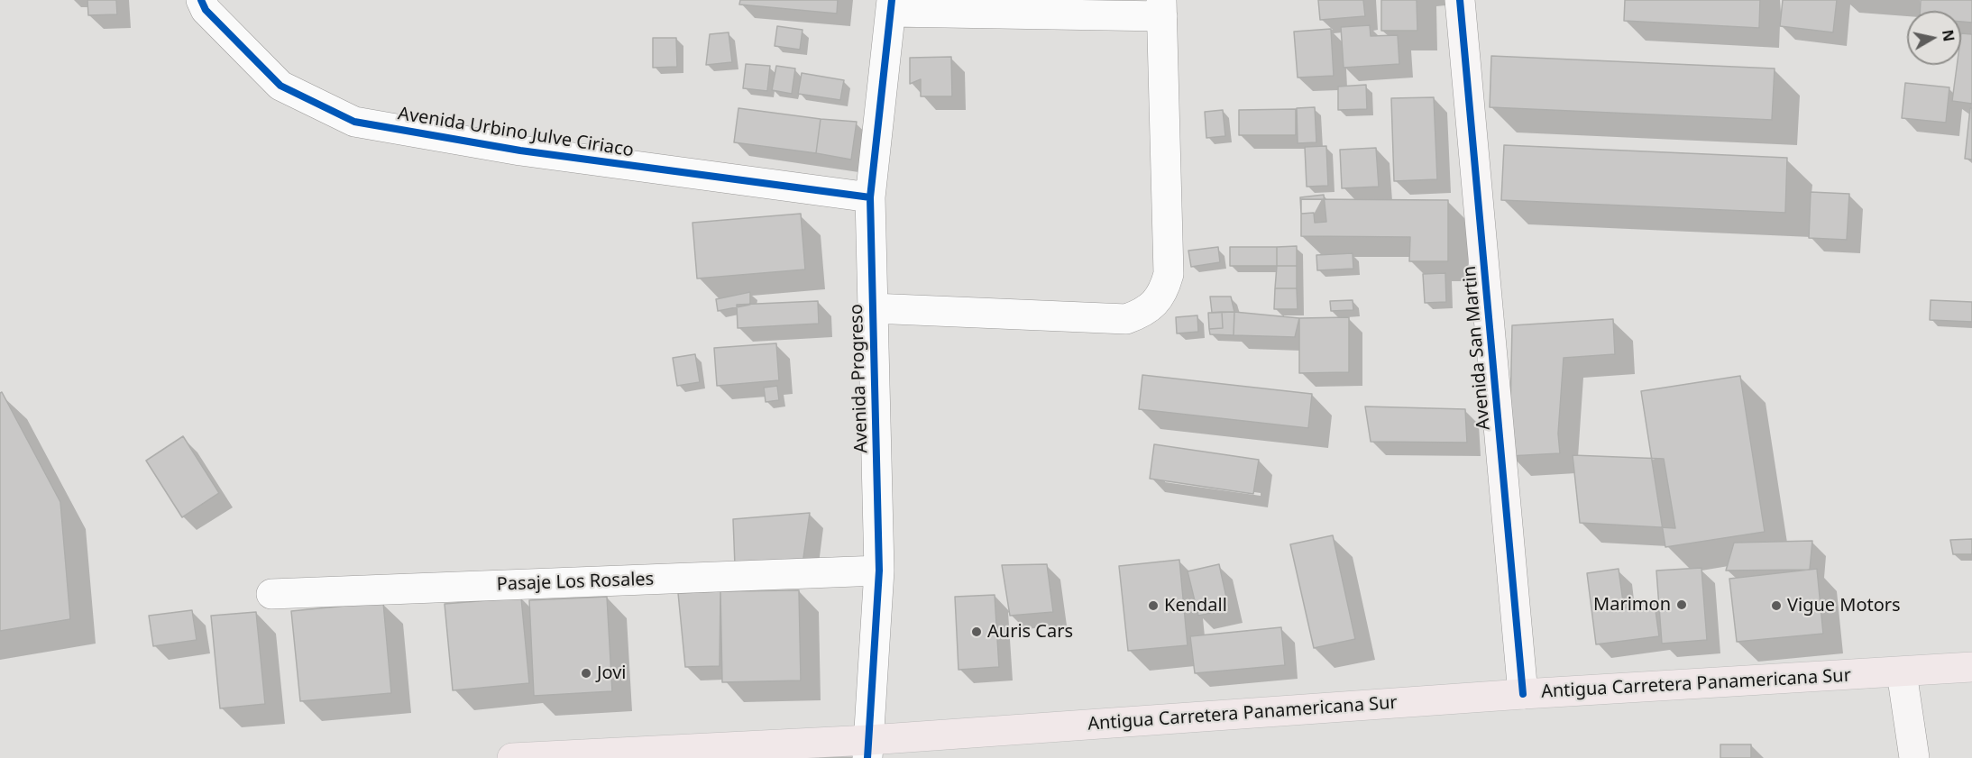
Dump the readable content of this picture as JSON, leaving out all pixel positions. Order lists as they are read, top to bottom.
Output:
{
  "streets": {
    "highway": ["Antigua Carretera Panamericana Sur"],
    "street": [
      "Avenida Urbino Julve Ciriaco",
      "Avenida San Martin",
      "Avenida Progreso",
      "Pasaje Los Rosales"
    ]
  },
  "crossings": [
    ["Avenida Urbino Julve Ciriaco", "Avenida Progreso"],
    ["Avenida San Martin", "Antigua Carretera Panamericana Sur"],
    ["Avenida Progreso", "Pasaje Los Rosales"],
    ["Avenida Progreso", "Antigua Carretera Panamericana Sur"]
  ],
  "places": [
    "Marimon",
    "Kendall",
    "Vigue Motors",
    "Auris Cars",
    "Jovi"
  ],
  "north": "right"
}
